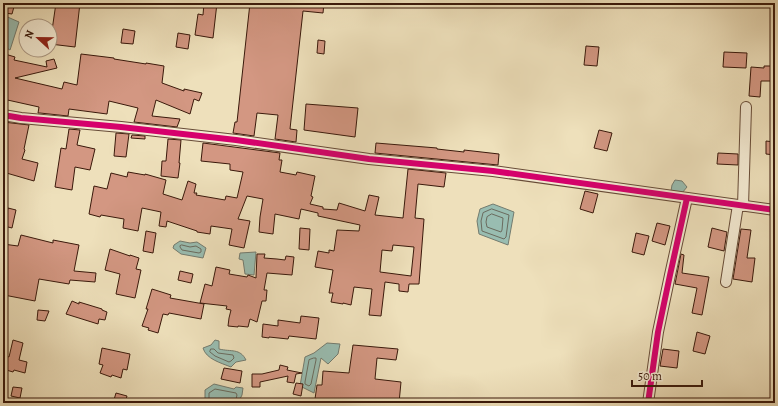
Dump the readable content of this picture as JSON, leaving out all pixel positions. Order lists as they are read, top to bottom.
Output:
{
  "scale_bar": "50 m",
  "north": "left"
}
